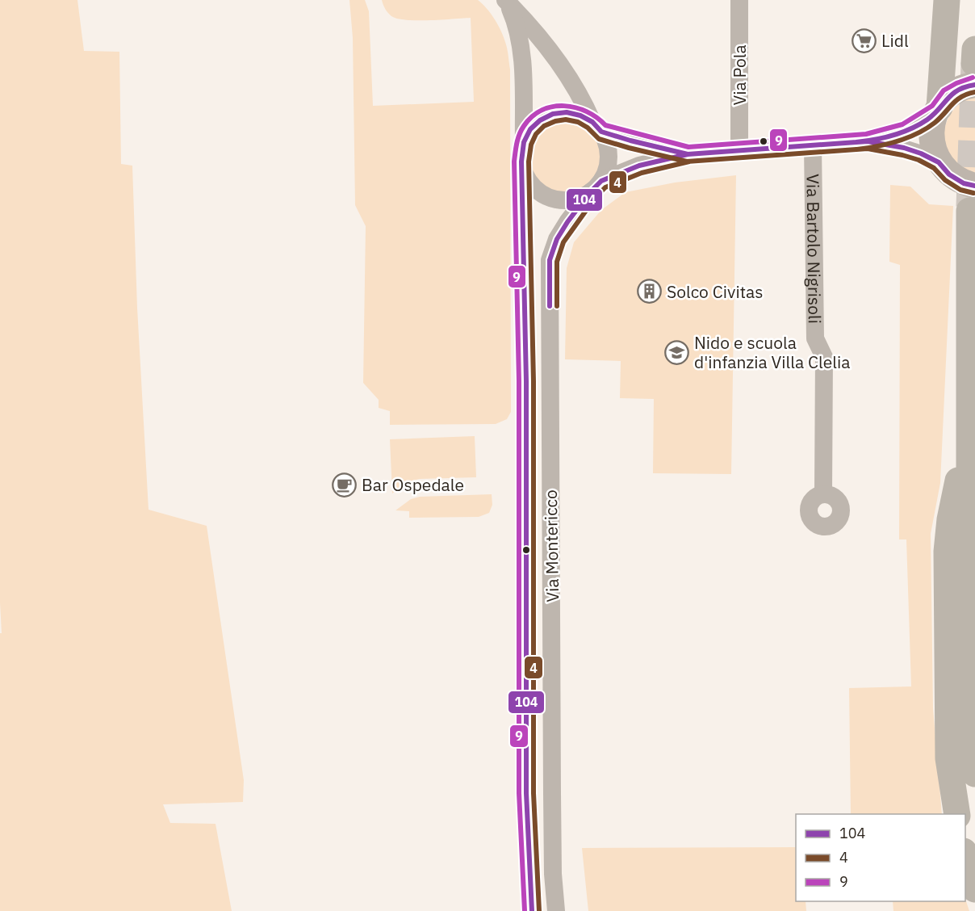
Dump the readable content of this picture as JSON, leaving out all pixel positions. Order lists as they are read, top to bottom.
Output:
{
  "streets": {
    "street": ["Via Pola", "Via Bartolo Nigrisoli", "Via Montericco"]
  },
  "places": {
    "supermarket": ["Lidl"],
    "building": ["Solco Civitas"],
    "school or university": ["Nido e scuola d'infanzia Villa Clelia"],
    "cafe": ["Bar Ospedale"]
  },
  "lines": ["transit line 9", "transit line 104", "transit line 4"],
  "legend": ["104", "4", "9"]
}
